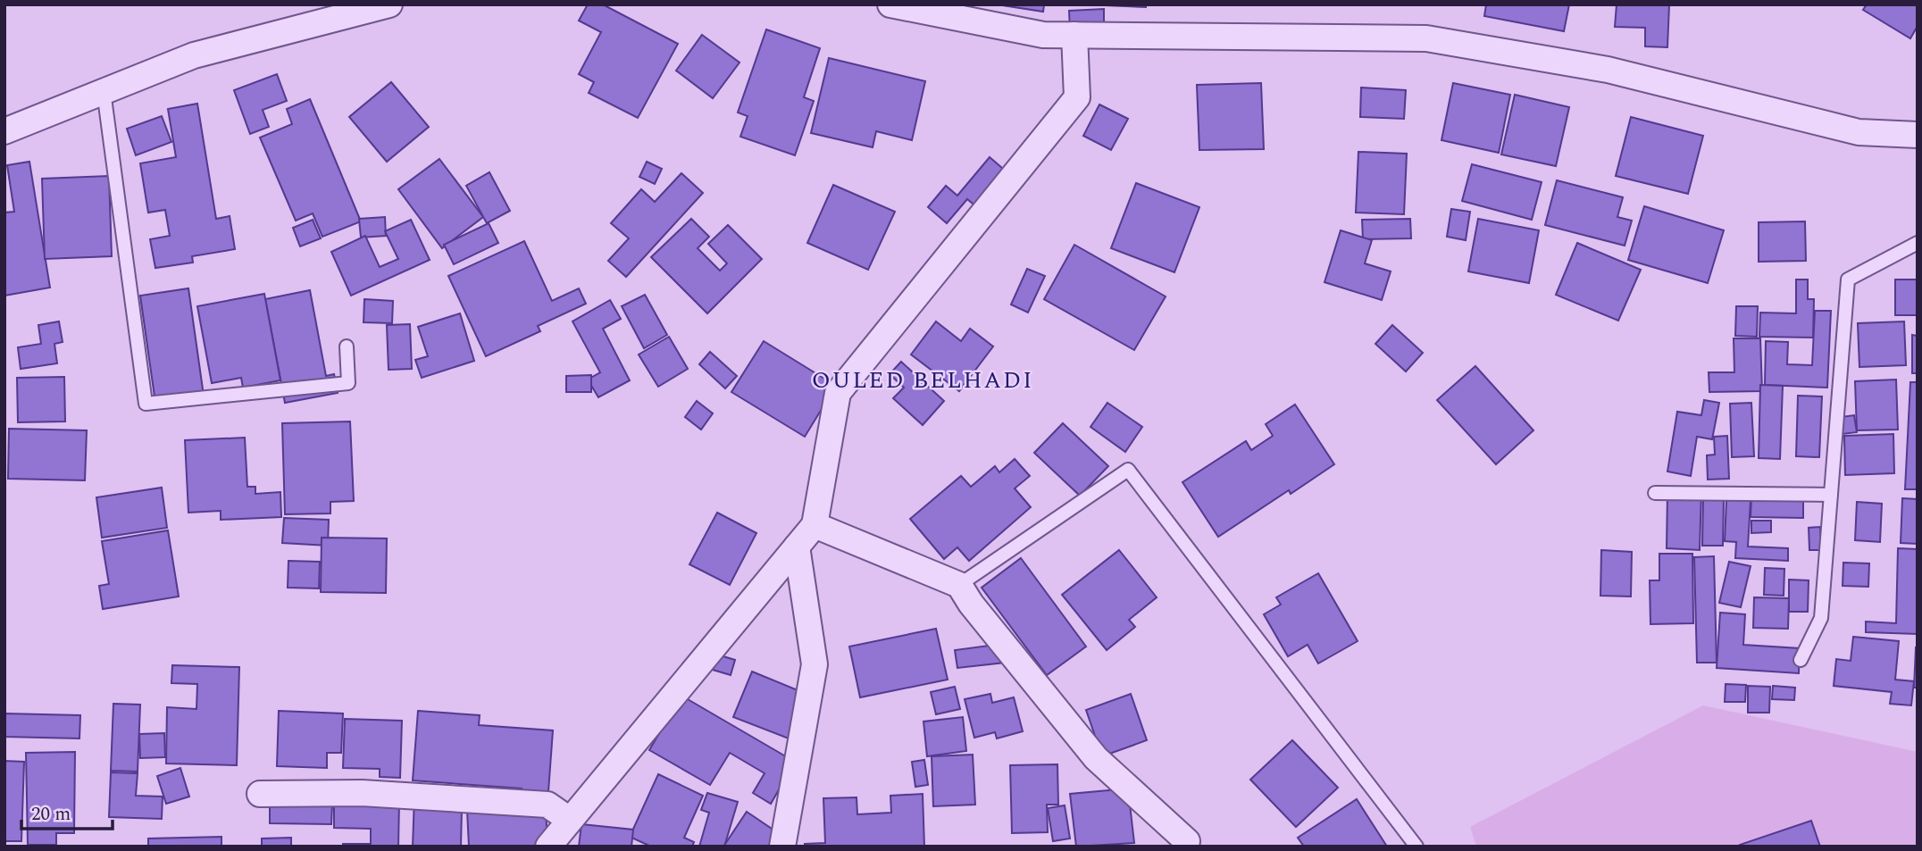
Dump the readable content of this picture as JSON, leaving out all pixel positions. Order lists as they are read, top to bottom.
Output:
{
  "districts": ["OULED BELHADI"],
  "scale_bar": "20 m"
}
